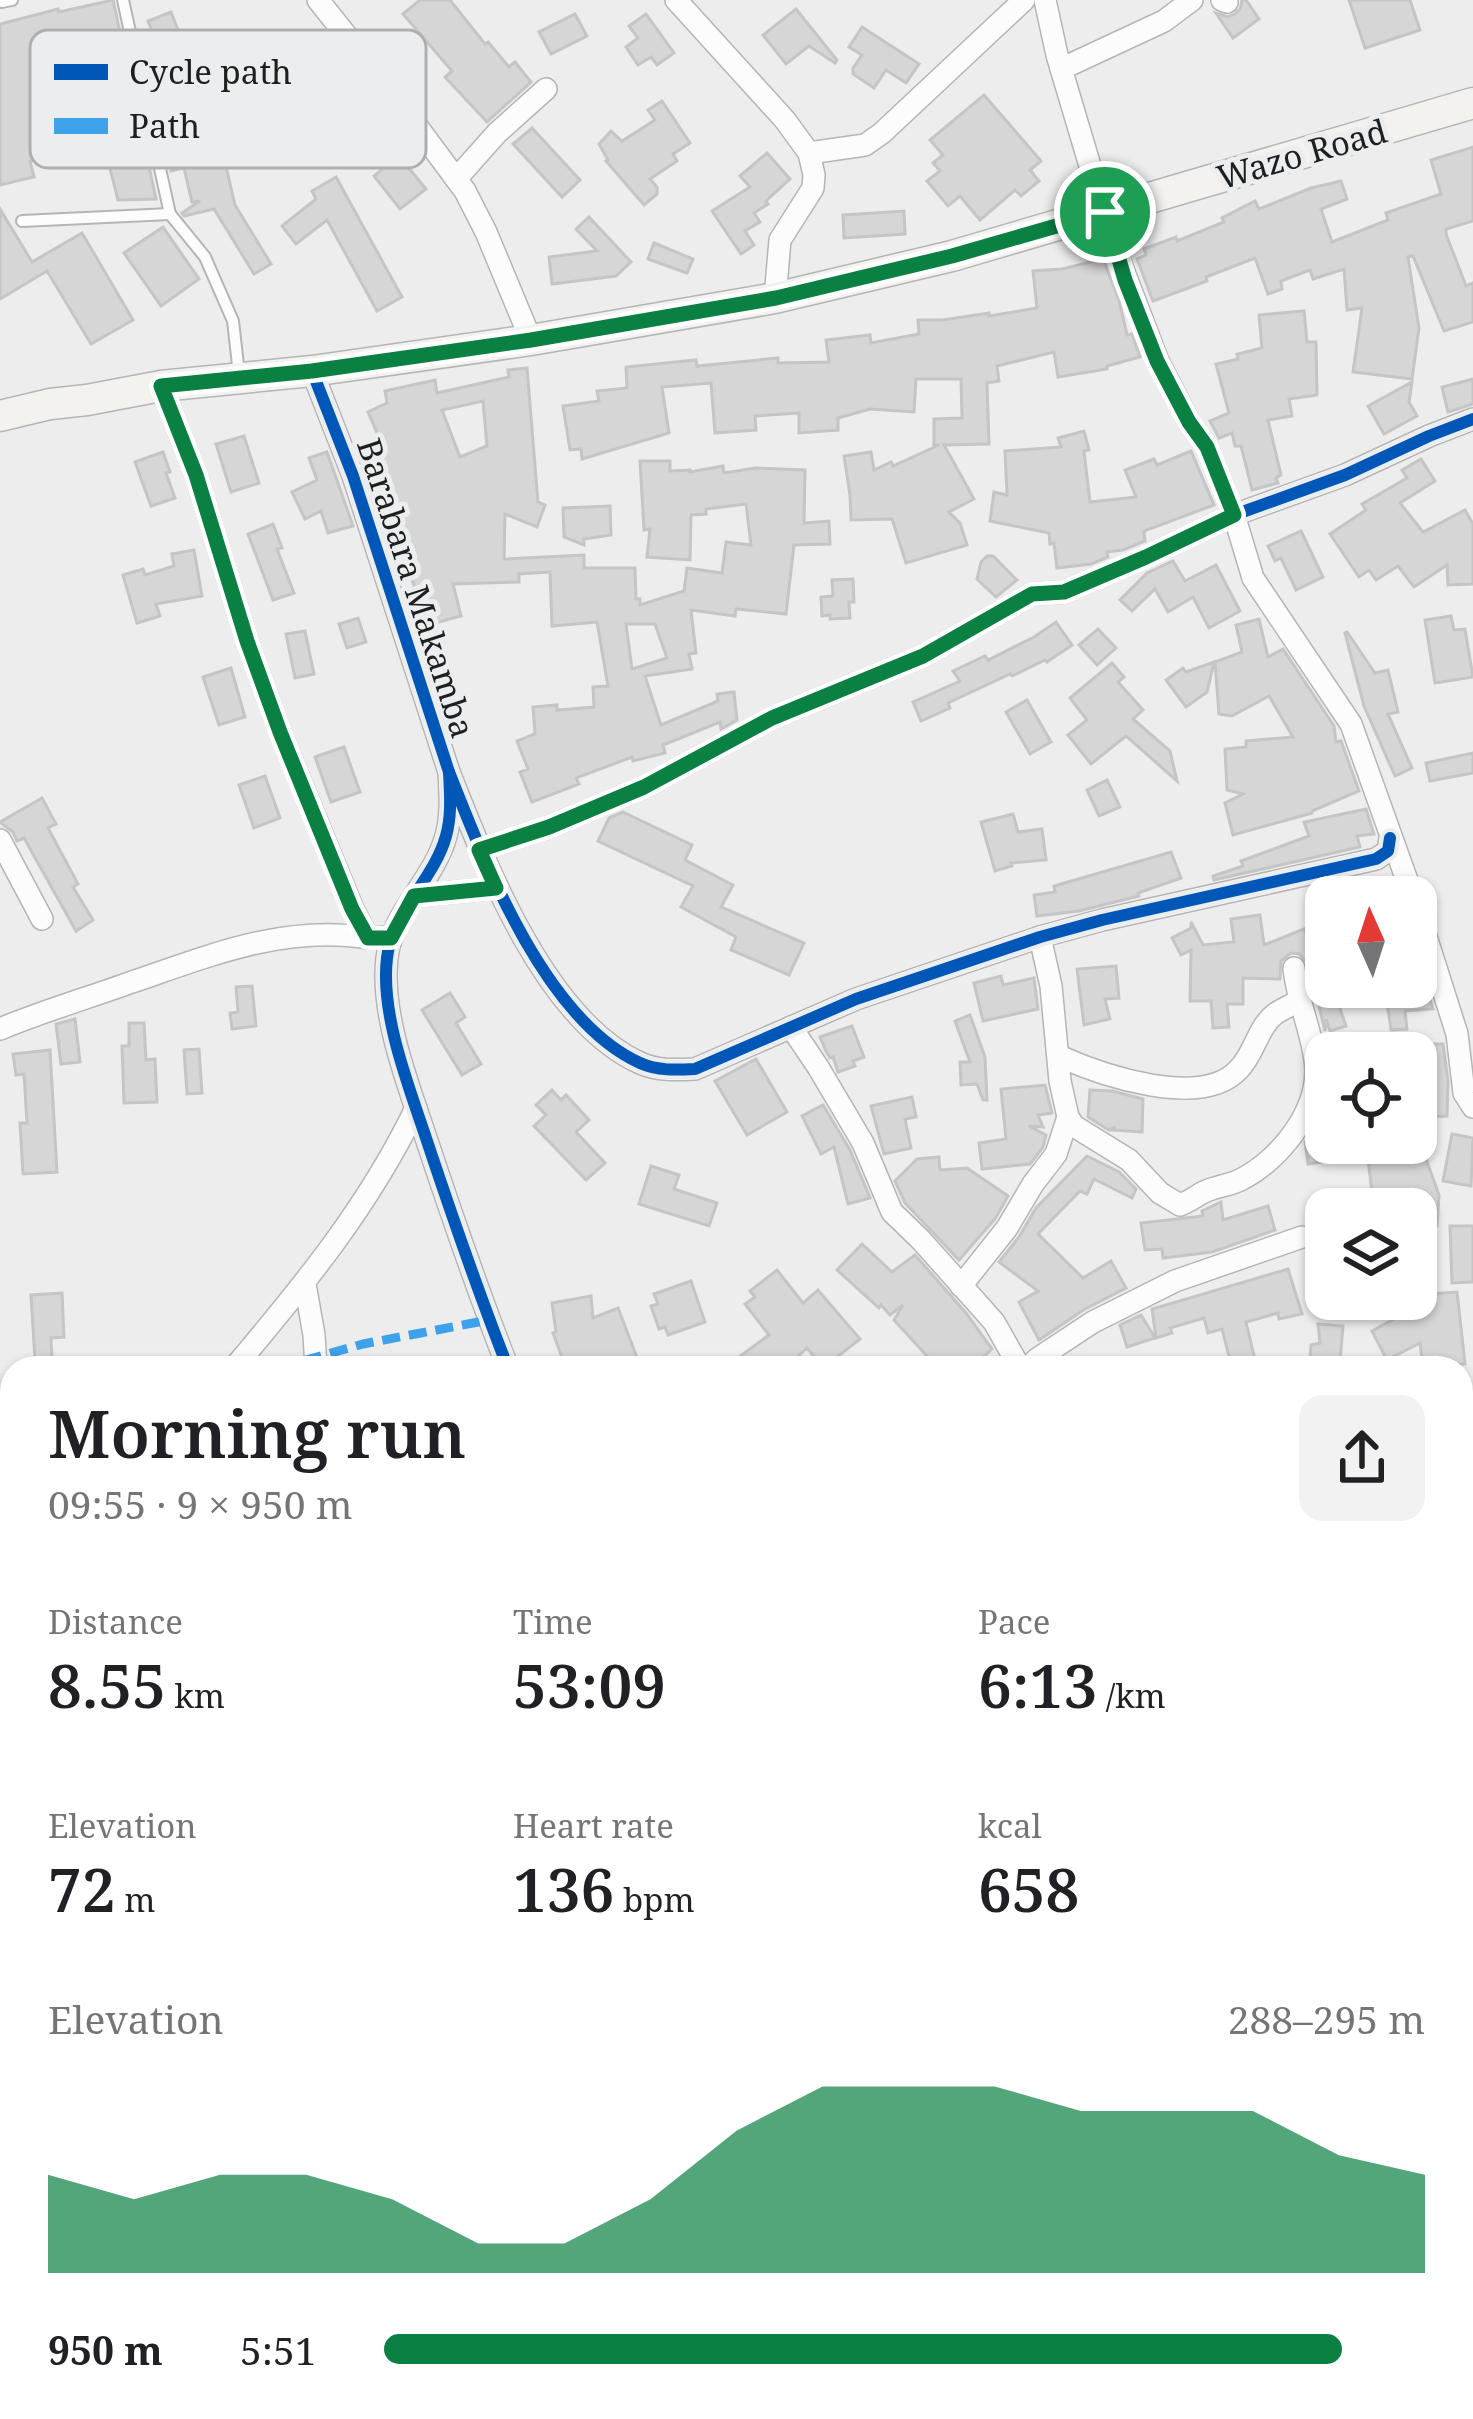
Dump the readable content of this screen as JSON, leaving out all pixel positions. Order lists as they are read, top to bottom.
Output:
{
  "streets": {
    "main road": ["Wazo Road"],
    "street": ["Barabara Makamba"]
  },
  "crossings": [
    ["Wazo Road", "Barabara Makamba"]
  ],
  "legend": ["Cycle path", "Path"],
  "north": "top",
  "page": {
    "heading": ["Morning run", "09:55 · 9 × 950 m"],
    "stats": [
      ["Distance", "8.55 km"],
      ["Time", "53:09"],
      ["Pace", "6:13 /km"],
      ["Elevation", "72 m"],
      ["Heart rate", "136 bpm"],
      ["kcal", "658"]
    ],
    "chart": ["Elevation", "288–295 m"],
    "list": [
      {
        "name": "950 m",
        "note": "5:51"
      }
    ]
  }
}
